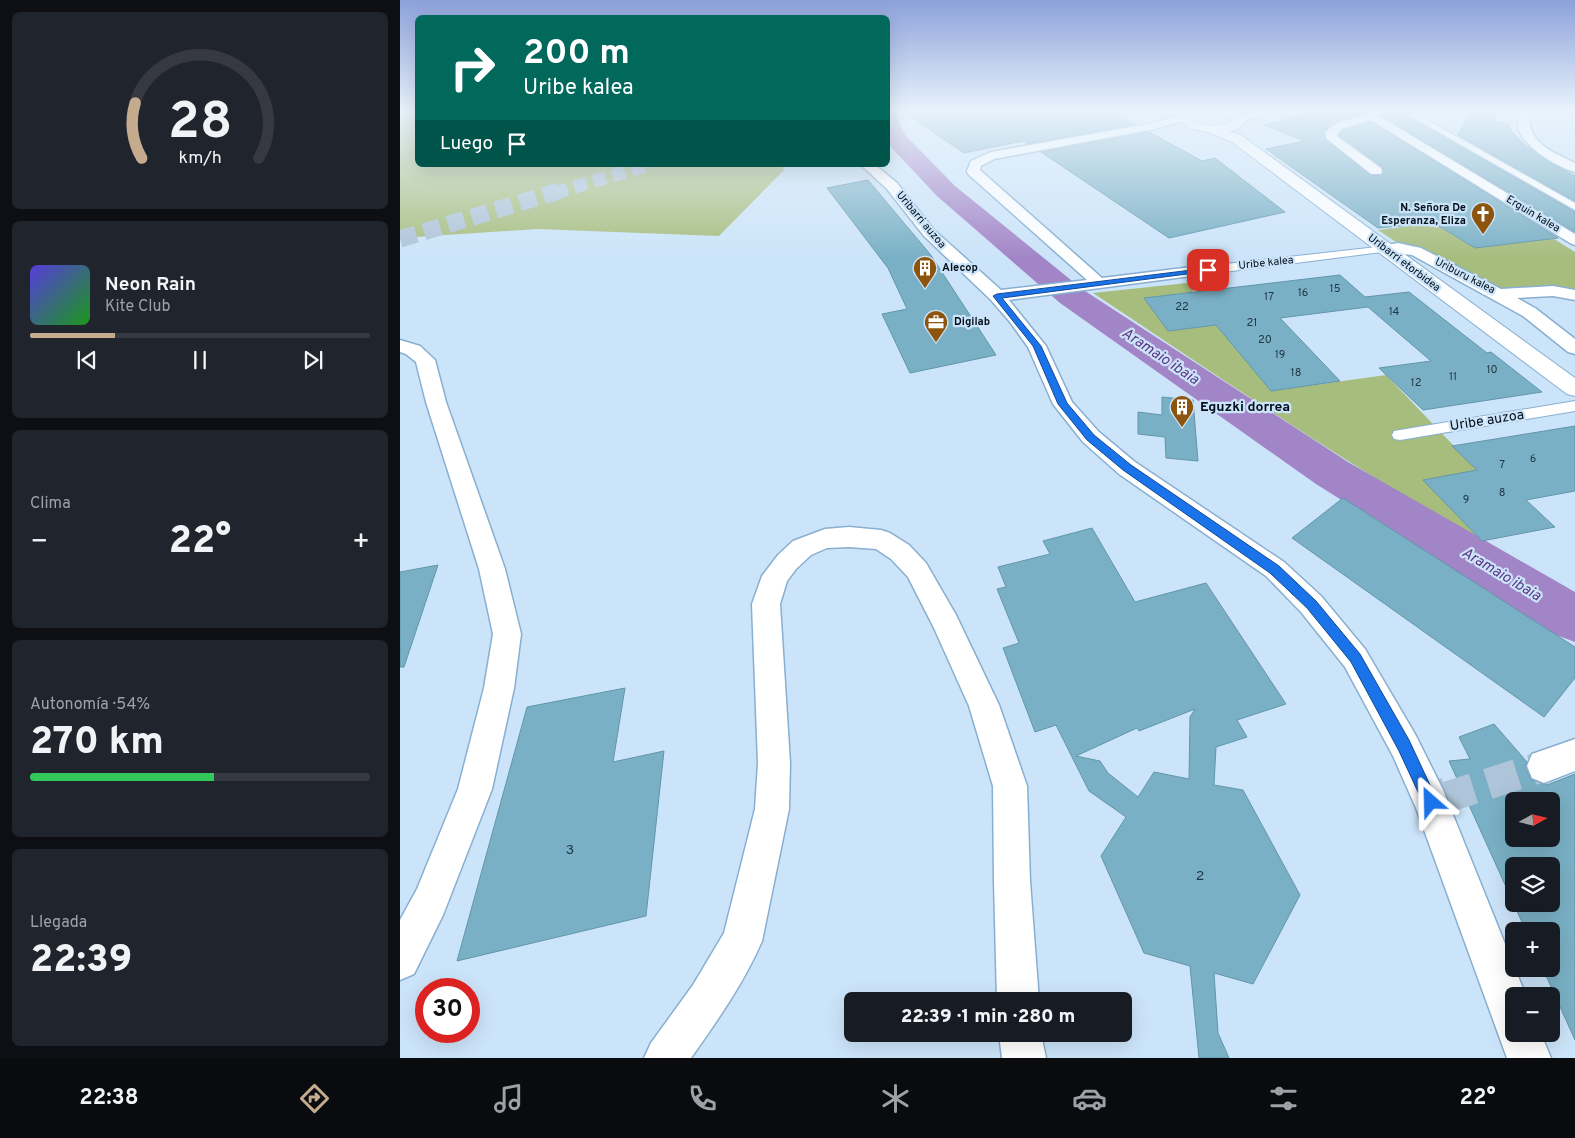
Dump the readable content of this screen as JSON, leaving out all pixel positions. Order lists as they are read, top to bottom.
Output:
{
  "streets": {
    "street": [
      "Erguin kalea",
      "Uribarri auzoa",
      "Uribe kalea",
      "Uribarri etorbidea",
      "Uriburu kalea",
      "Uribe auzoa"
    ]
  },
  "crossings": [
    ["Uribarri auzoa", "Uribe kalea"],
    ["Uribe kalea", "Uribarri etorbidea"],
    ["Uribe kalea", "Uriburu kalea"],
    ["Uribarri etorbidea", "Uriburu kalea"]
  ],
  "water": ["Aramaio ibaia"],
  "places": {
    "church": ["N. Señora De Esperanza, Eliza"],
    "building": ["Alecop", "Eguzki dorrea"],
    "office": ["Digilab"]
  },
  "house_numbers": [
    "15",
    "16",
    "17",
    "22",
    "14",
    "21",
    "20",
    "19",
    "10",
    "18",
    "11",
    "12",
    "6",
    "7",
    "8",
    "9",
    "3",
    "2"
  ],
  "north": "right",
  "page": {
    "turn": ["200 m", "Uribe kalea"],
    "then": "Luego",
    "song": ["Neon Rain", "Kite Club"],
    "tile": [
      "Clima",
      ["Autonomía · 54%", "270 km"],
      ["Llegada", "22:39"]
    ],
    "heat": ["−", "22°", "+"],
    "map_buttons": ["+", "−"],
    "limit": "30",
    "trip": "22:39 · 1 min · 280 m",
    "tabs": ["22:38", "22°"],
    "gauge": ["28", "km/h"]
  }
}
